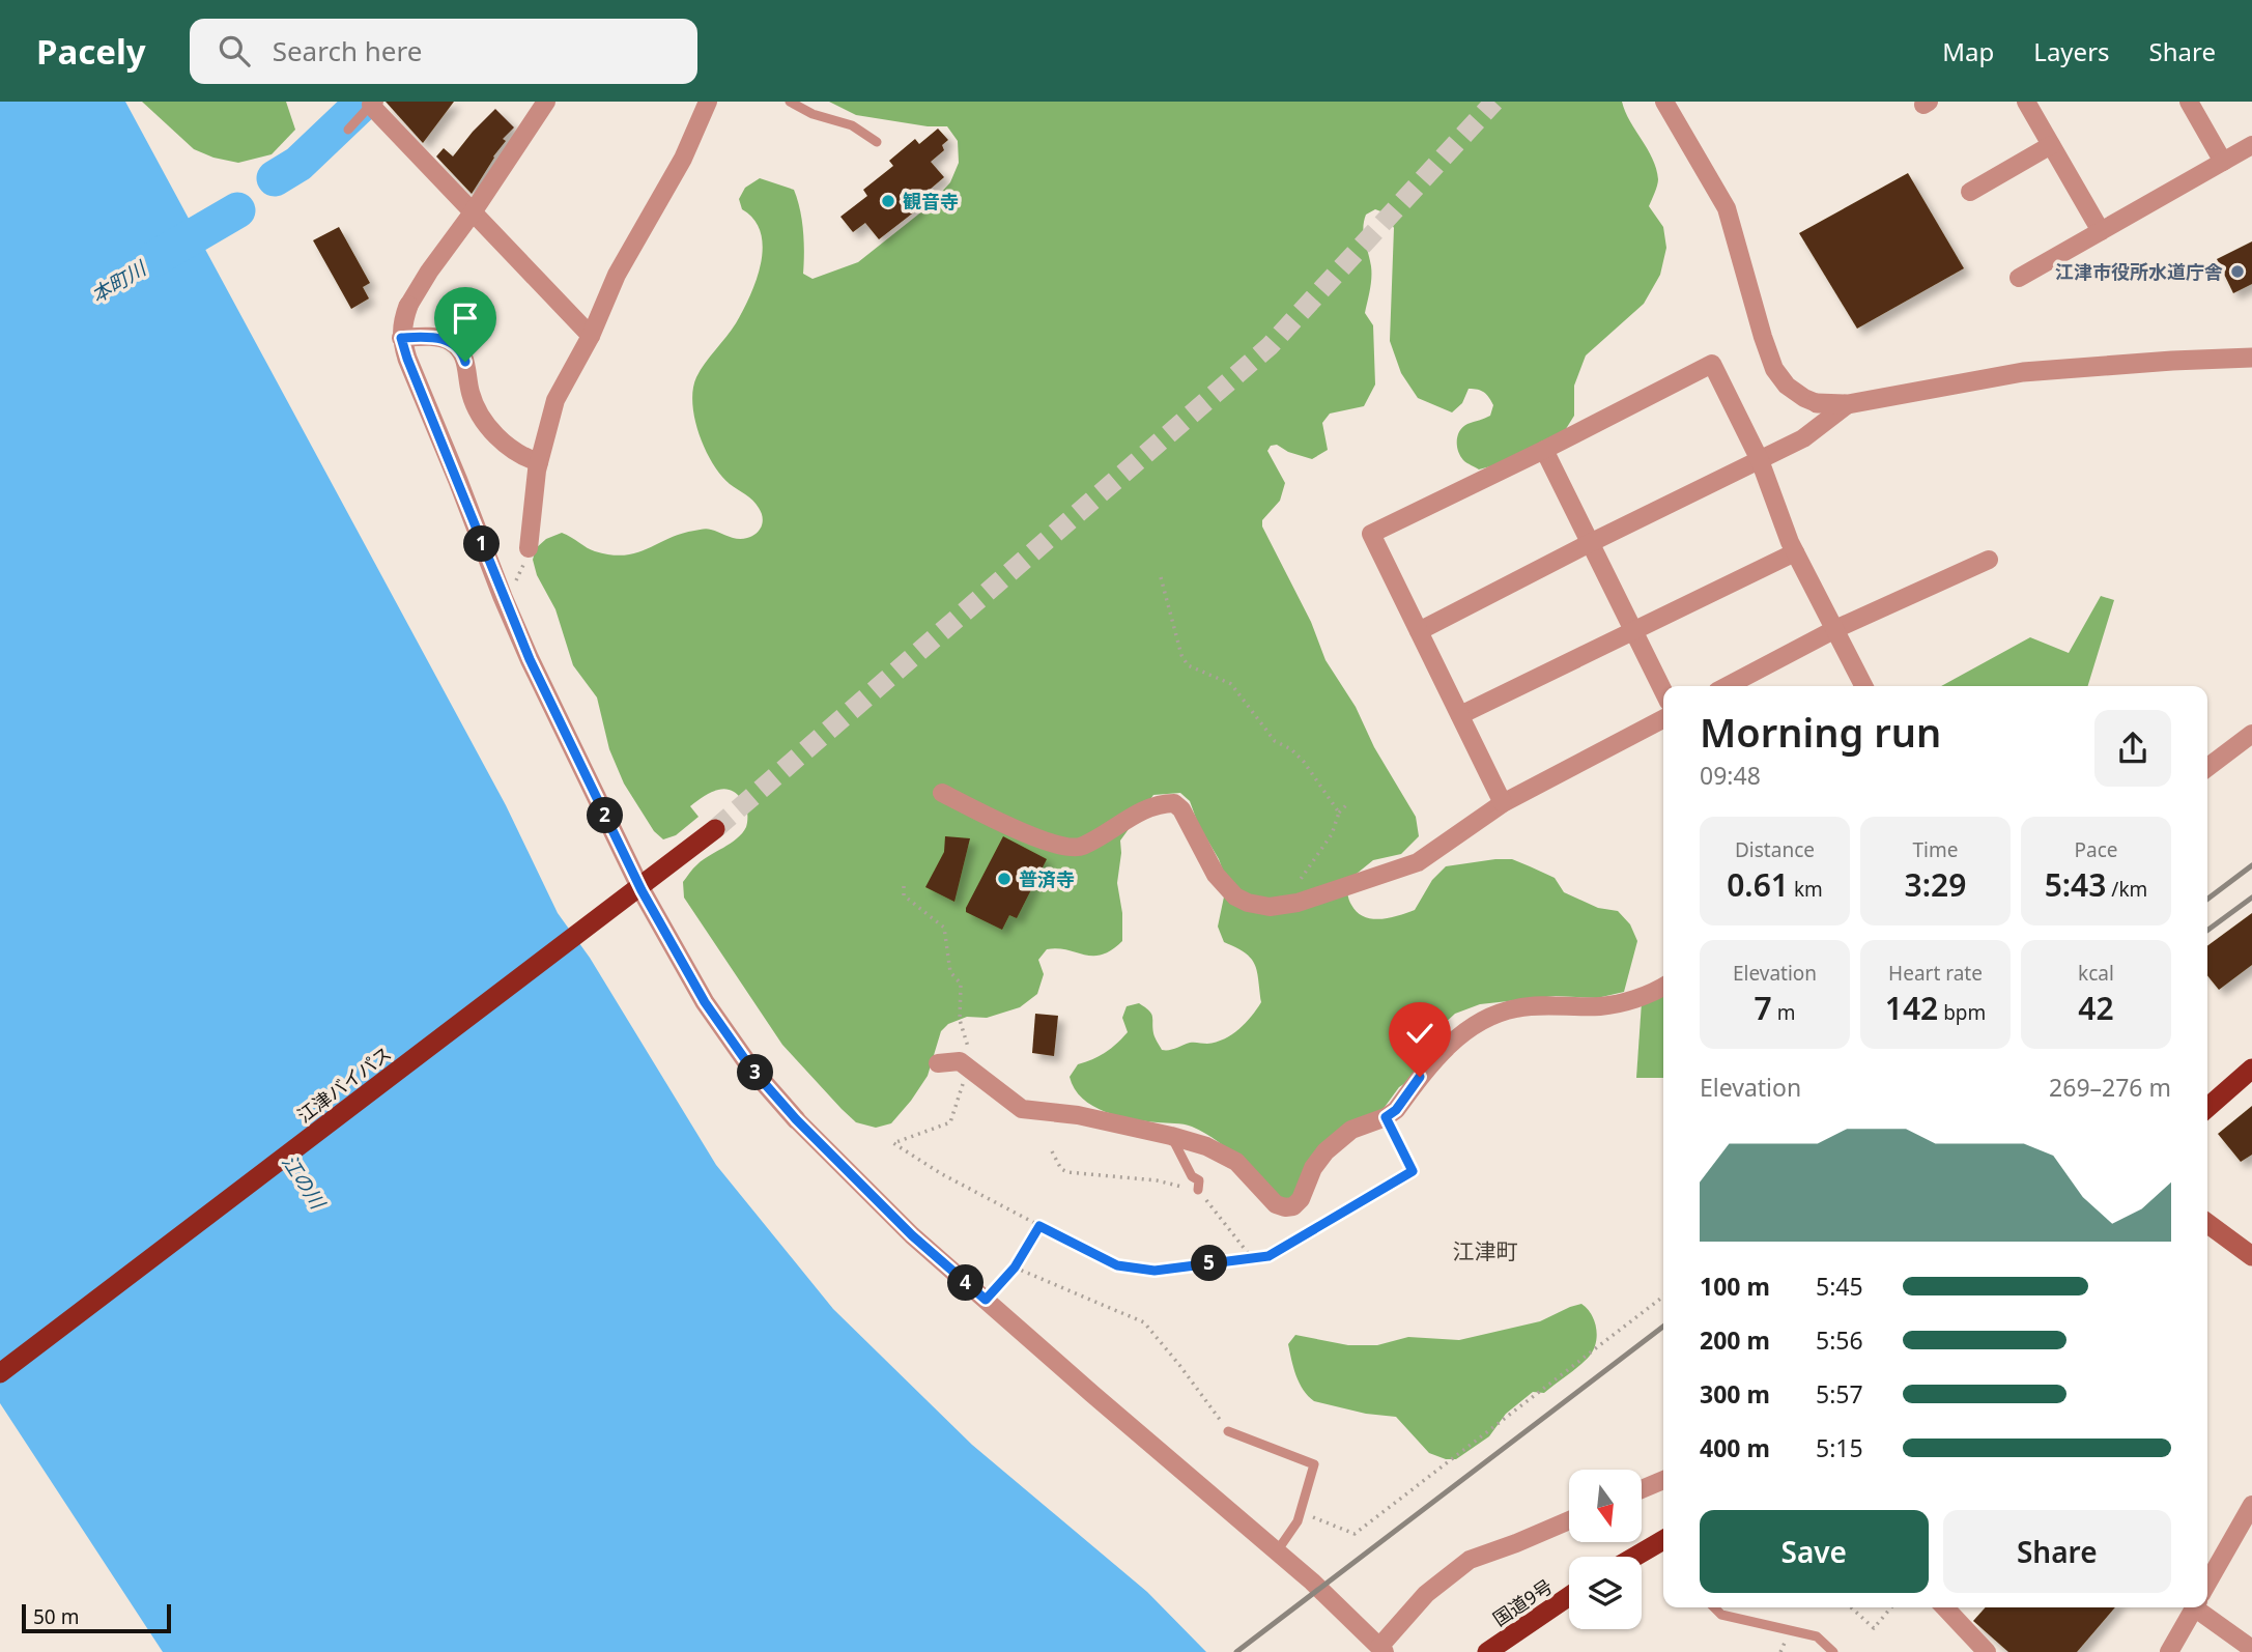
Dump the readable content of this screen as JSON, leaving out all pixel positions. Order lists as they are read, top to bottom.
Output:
{
  "streets": {
    "highway": ["江津バイパス", "国道9号"]
  },
  "districts": ["江津町"],
  "water": ["本町川", "江の川"],
  "places": ["観音寺", "江津市役所水道庁舎", "普済寺"],
  "scale_bar": "50 m",
  "north": "bottom",
  "page": {
    "header": "Pacely",
    "search": "Search here",
    "nav": ["Map", "Layers", "Share"],
    "pins": [
      "1",
      "2",
      "3",
      "5",
      "4"
    ],
    "heading": ["Morning run", "09:48"],
    "stats": [
      ["Distance", "0.61 km"],
      ["Time", "3:29"],
      ["Pace", "5:43 /km"],
      ["Elevation", "7 m"],
      ["Heart rate", "142 bpm"],
      ["kcal", "42"]
    ],
    "chart": ["Elevation", "269–276 m"],
    "list": [
      {
        "name": "100 m",
        "note": "5:45"
      },
      {
        "name": "200 m",
        "note": "5:56"
      },
      {
        "name": "300 m",
        "note": "5:57"
      },
      {
        "name": "400 m",
        "note": "5:15"
      }
    ],
    "buttons": ["Save", "Share"],
    "scale": "50 m"
  }
}
